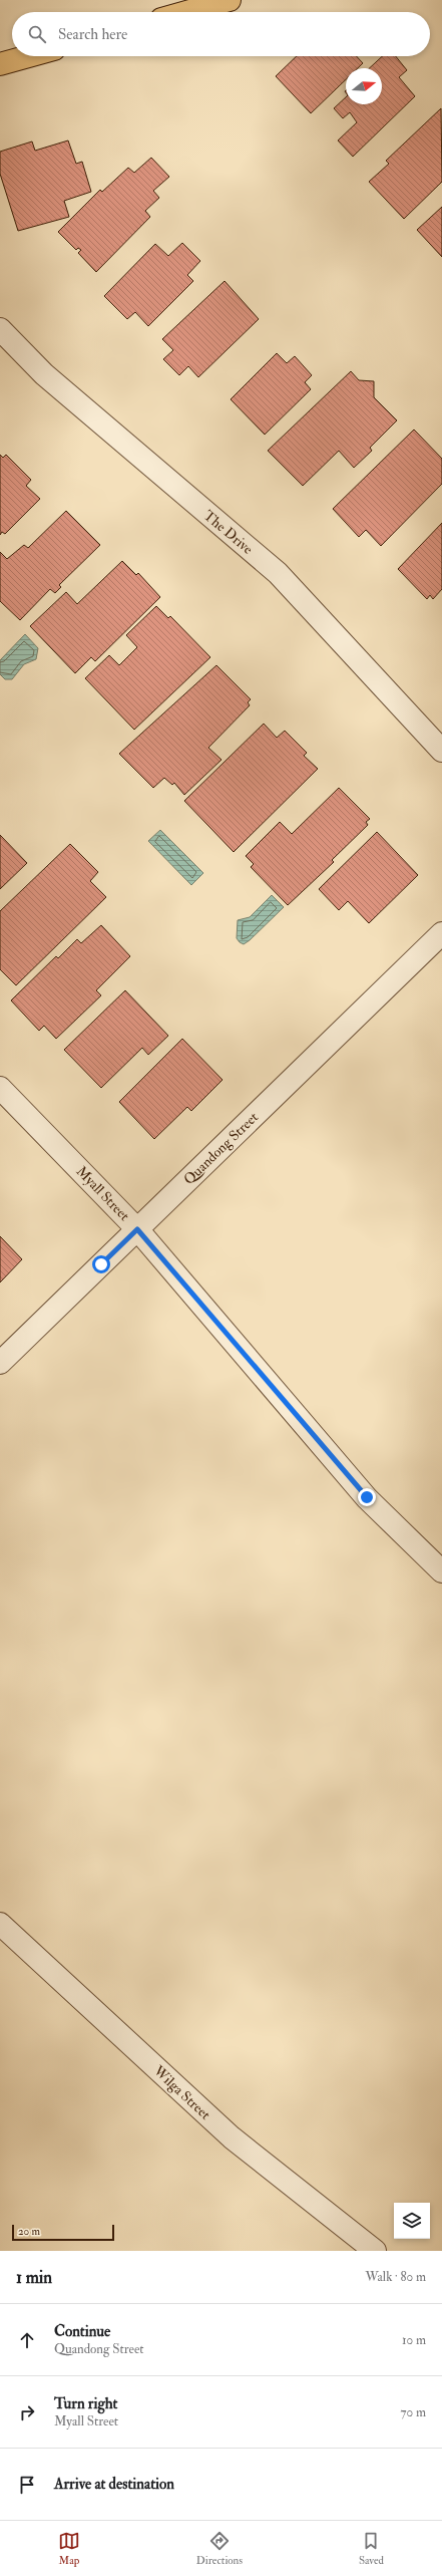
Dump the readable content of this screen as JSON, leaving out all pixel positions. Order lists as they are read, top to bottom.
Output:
{
  "streets": {
    "street": [
      "The Drive",
      "Quandong Street",
      "Myall Street",
      "Wilga Street"
    ]
  },
  "crossings": [
    ["Quandong Street", "Myall Street"]
  ],
  "scale_bar": "20 m",
  "north": "right",
  "page": {
    "search": "Search here",
    "scale": "20 m",
    "heading": ["1 min", "Walk · 80 m"],
    "list": [
      ["Continue", "Quandong Street", "10 m"],
      ["Turn right", "Myall Street", "70 m"],
      "Arrive at destination"
    ],
    "nav": ["Map", "Directions", "Saved"]
  }
}
